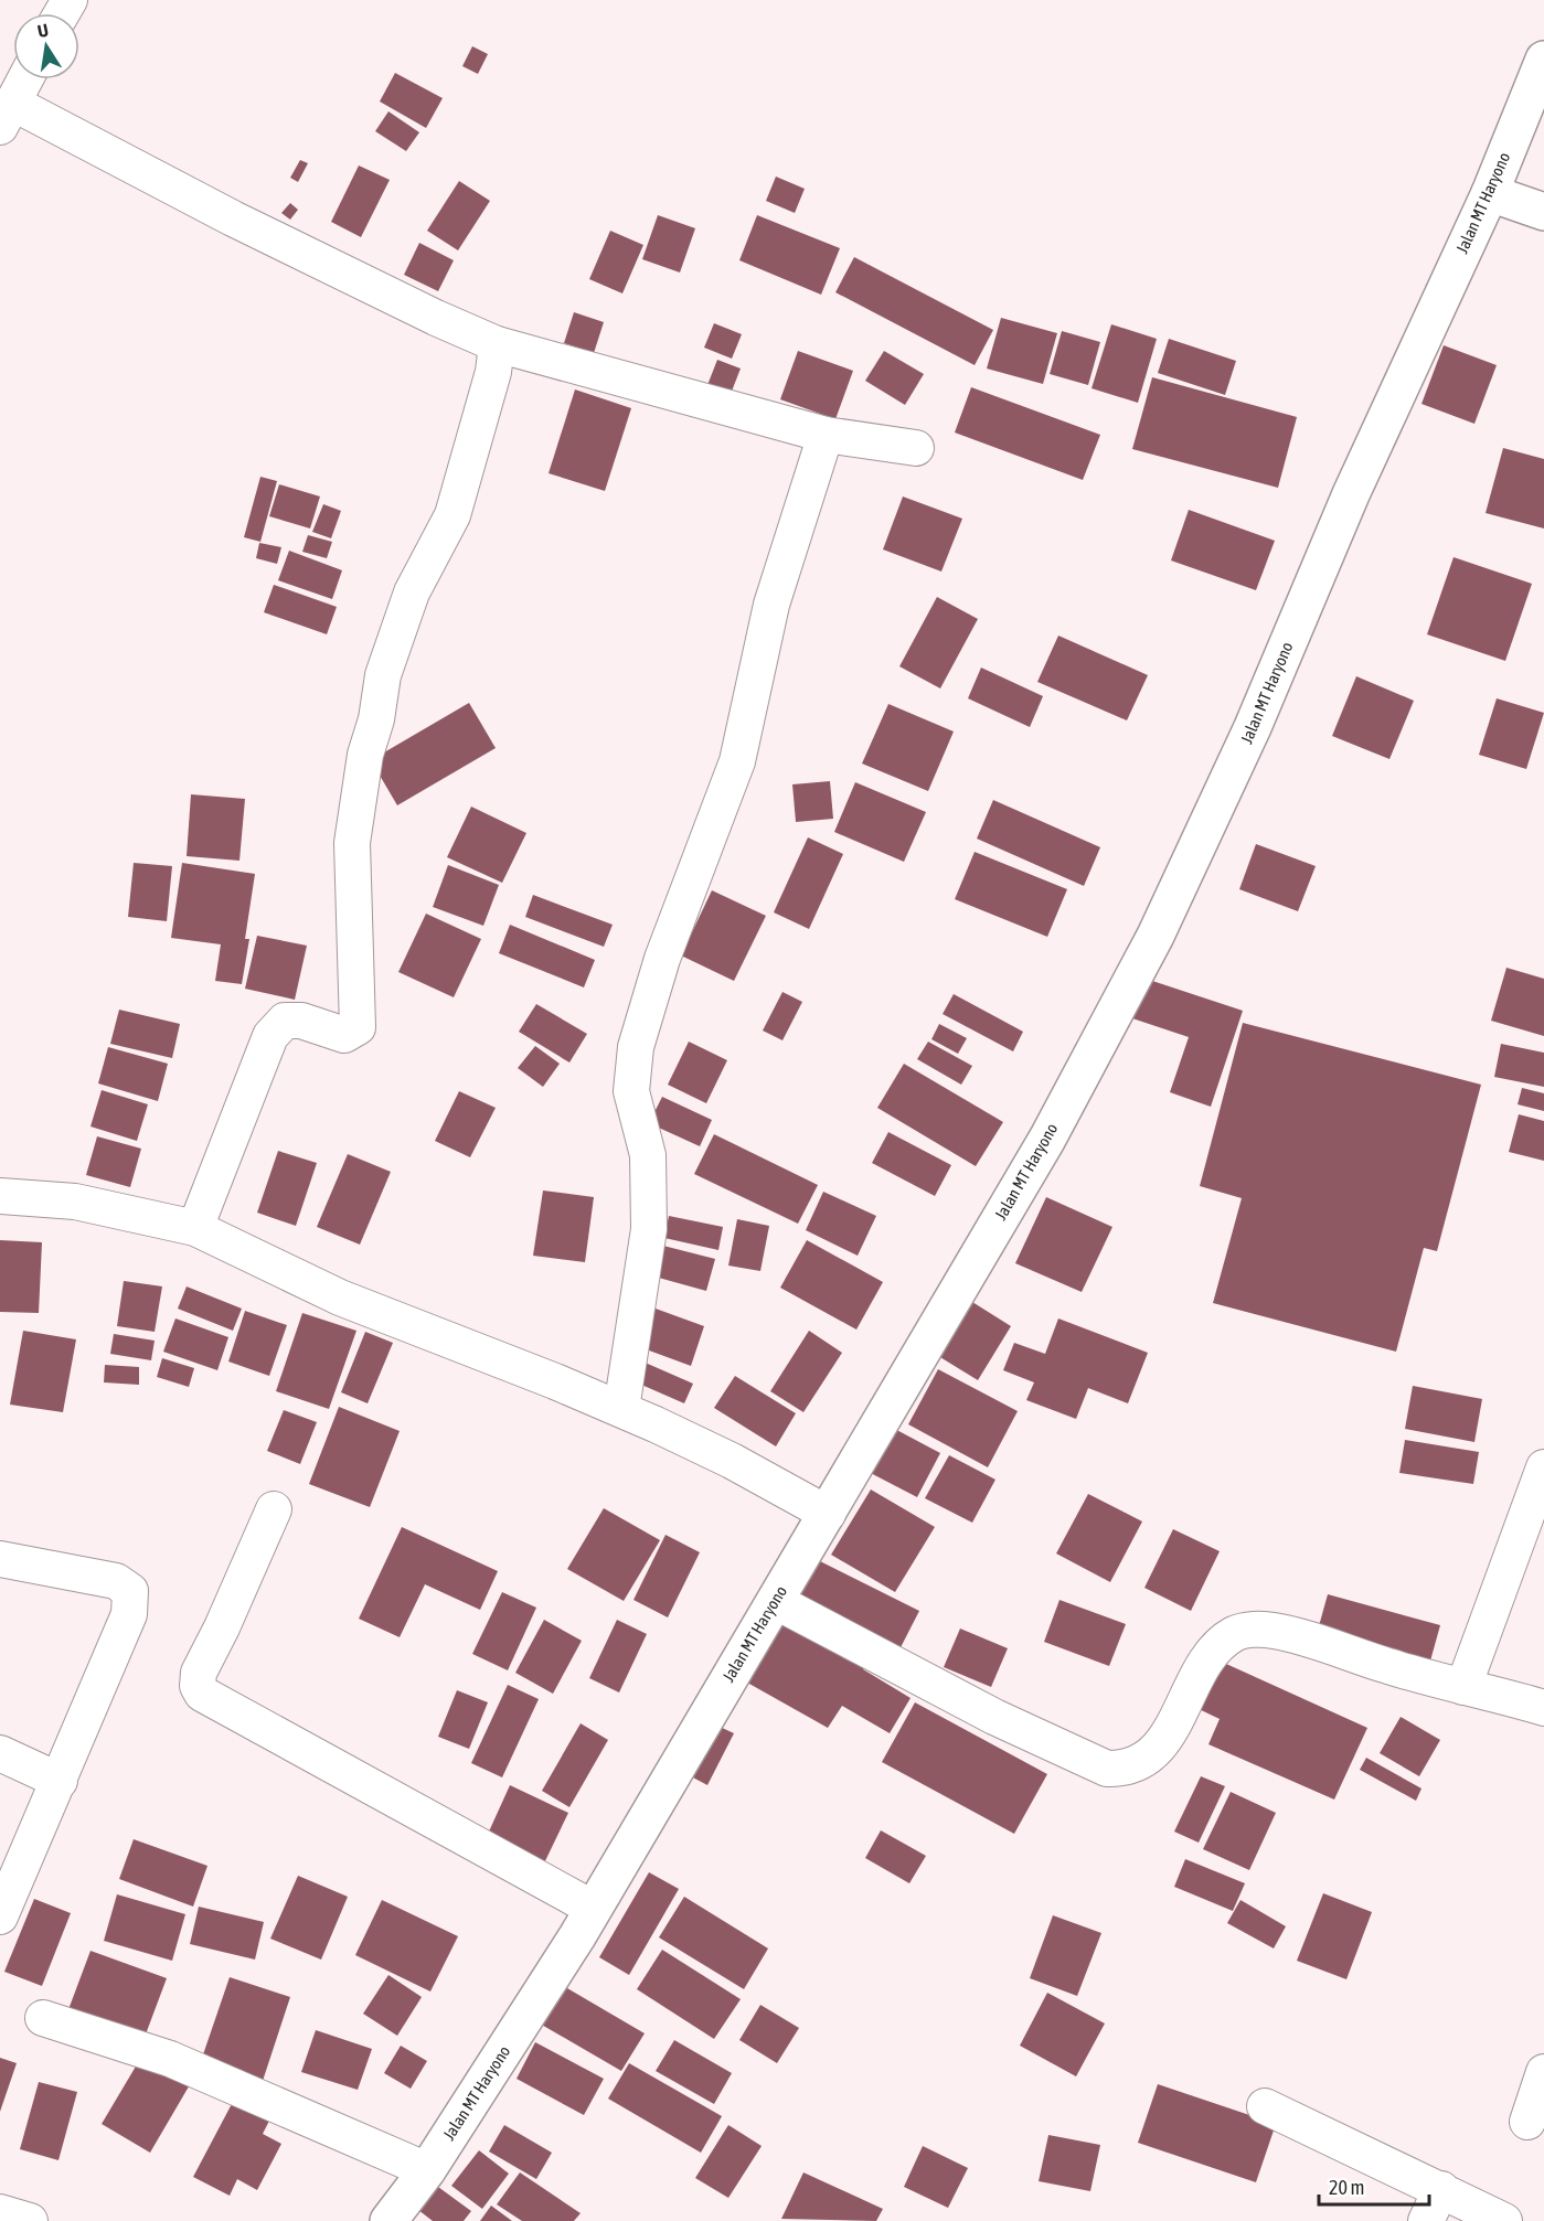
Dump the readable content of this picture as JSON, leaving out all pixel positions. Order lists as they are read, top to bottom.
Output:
{
  "streets": {
    "main road": ["Jalan MT Haryono"]
  },
  "scale_bar": "20 m",
  "north": "top"
}
